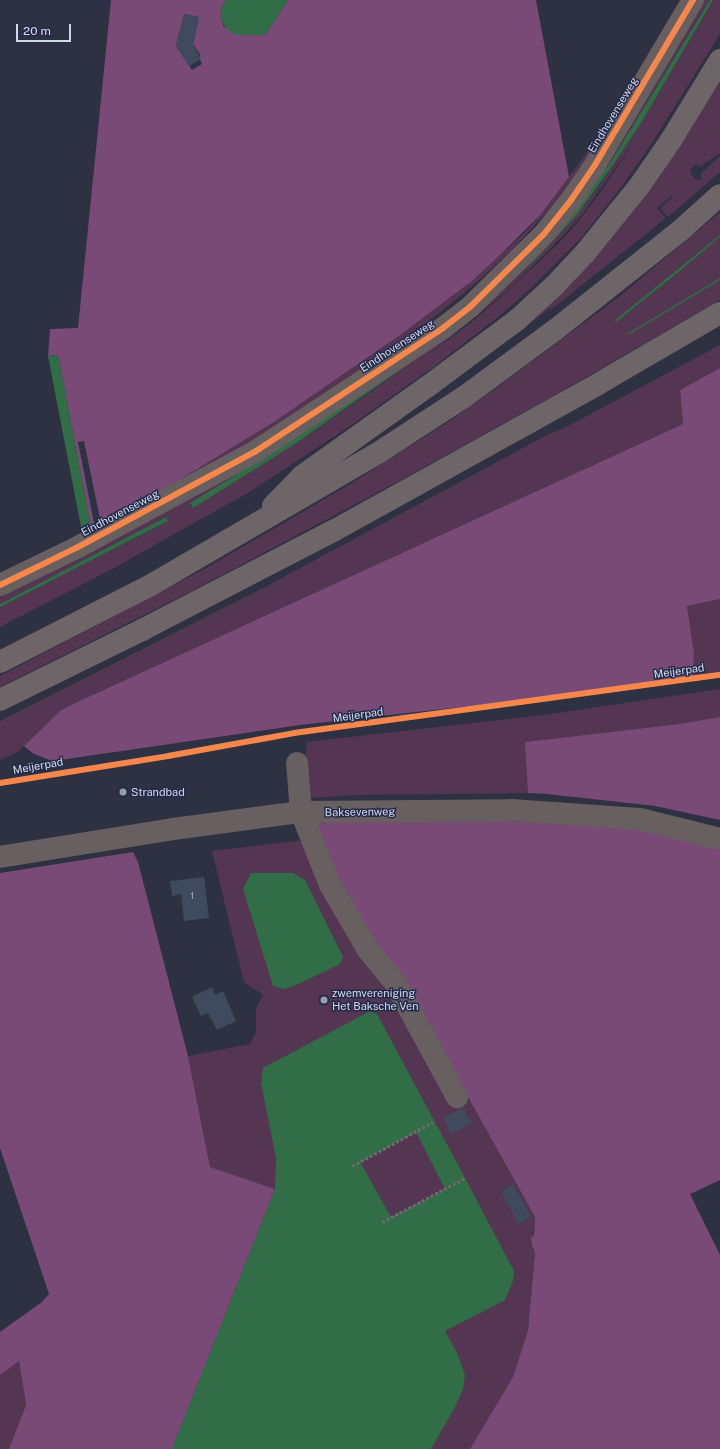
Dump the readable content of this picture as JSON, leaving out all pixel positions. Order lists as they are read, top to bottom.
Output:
{
  "streets": {
    "street": ["Eindhovenseweg", "Baksevenweg"],
    "cycle path": ["Meijerpad"]
  },
  "places": ["Strandbad", "zwemvereniging Het Baksche Ven"],
  "house_numbers": ["1"],
  "scale_bar": "20 m"
}
